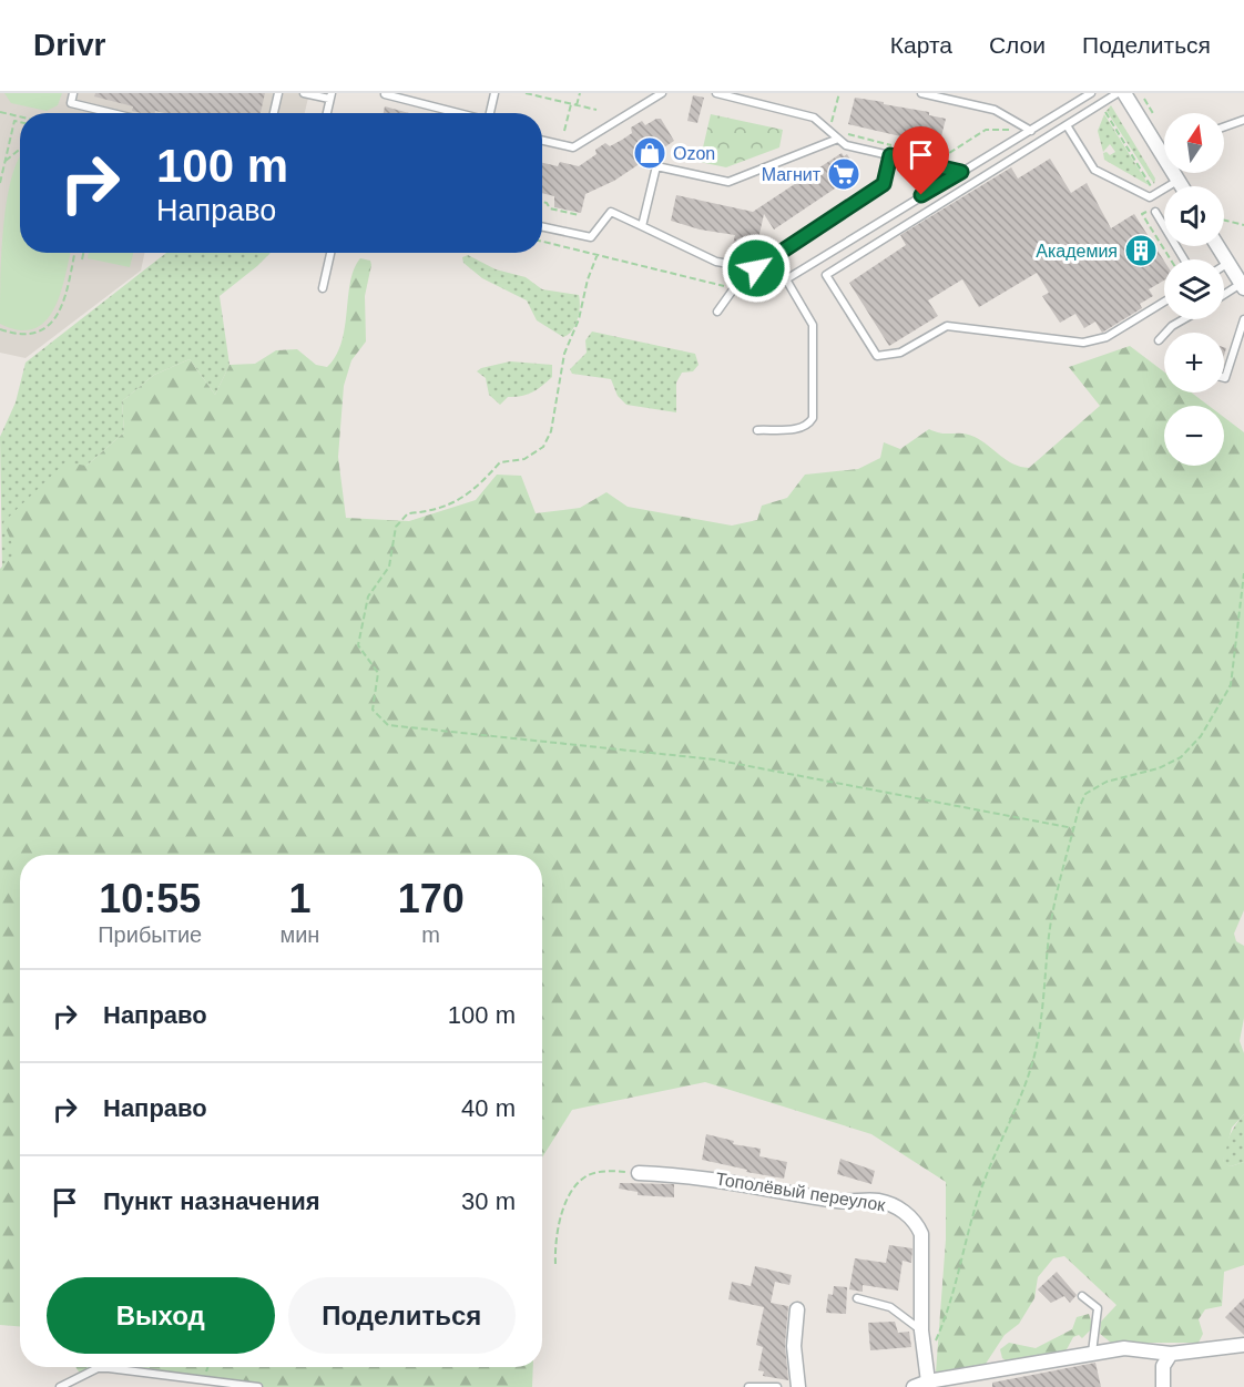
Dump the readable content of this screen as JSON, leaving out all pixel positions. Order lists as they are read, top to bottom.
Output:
{
  "streets": {
    "street": ["Тополёвый переулок"]
  },
  "places": {
    "shop": ["Ozon"],
    "supermarket": ["Магнит"],
    "building": ["Академия"]
  },
  "north": "top",
  "page": {
    "header": "Drivr",
    "nav": ["Карта", "Слои", "Поделиться"],
    "map_buttons": ["+", "−"],
    "turn": ["100 m", "Направо"],
    "eta": [
      "10:55",
      "Прибытие",
      "1",
      "мин",
      "170",
      "m"
    ],
    "list": [
      {
        "name": "Направо",
        "value": "100 m"
      },
      {
        "name": "Направо",
        "value": "40 m"
      },
      {
        "name": "Пункт назначения",
        "value": "30 m"
      }
    ],
    "buttons": ["Выход", "Поделиться"]
  }
}
